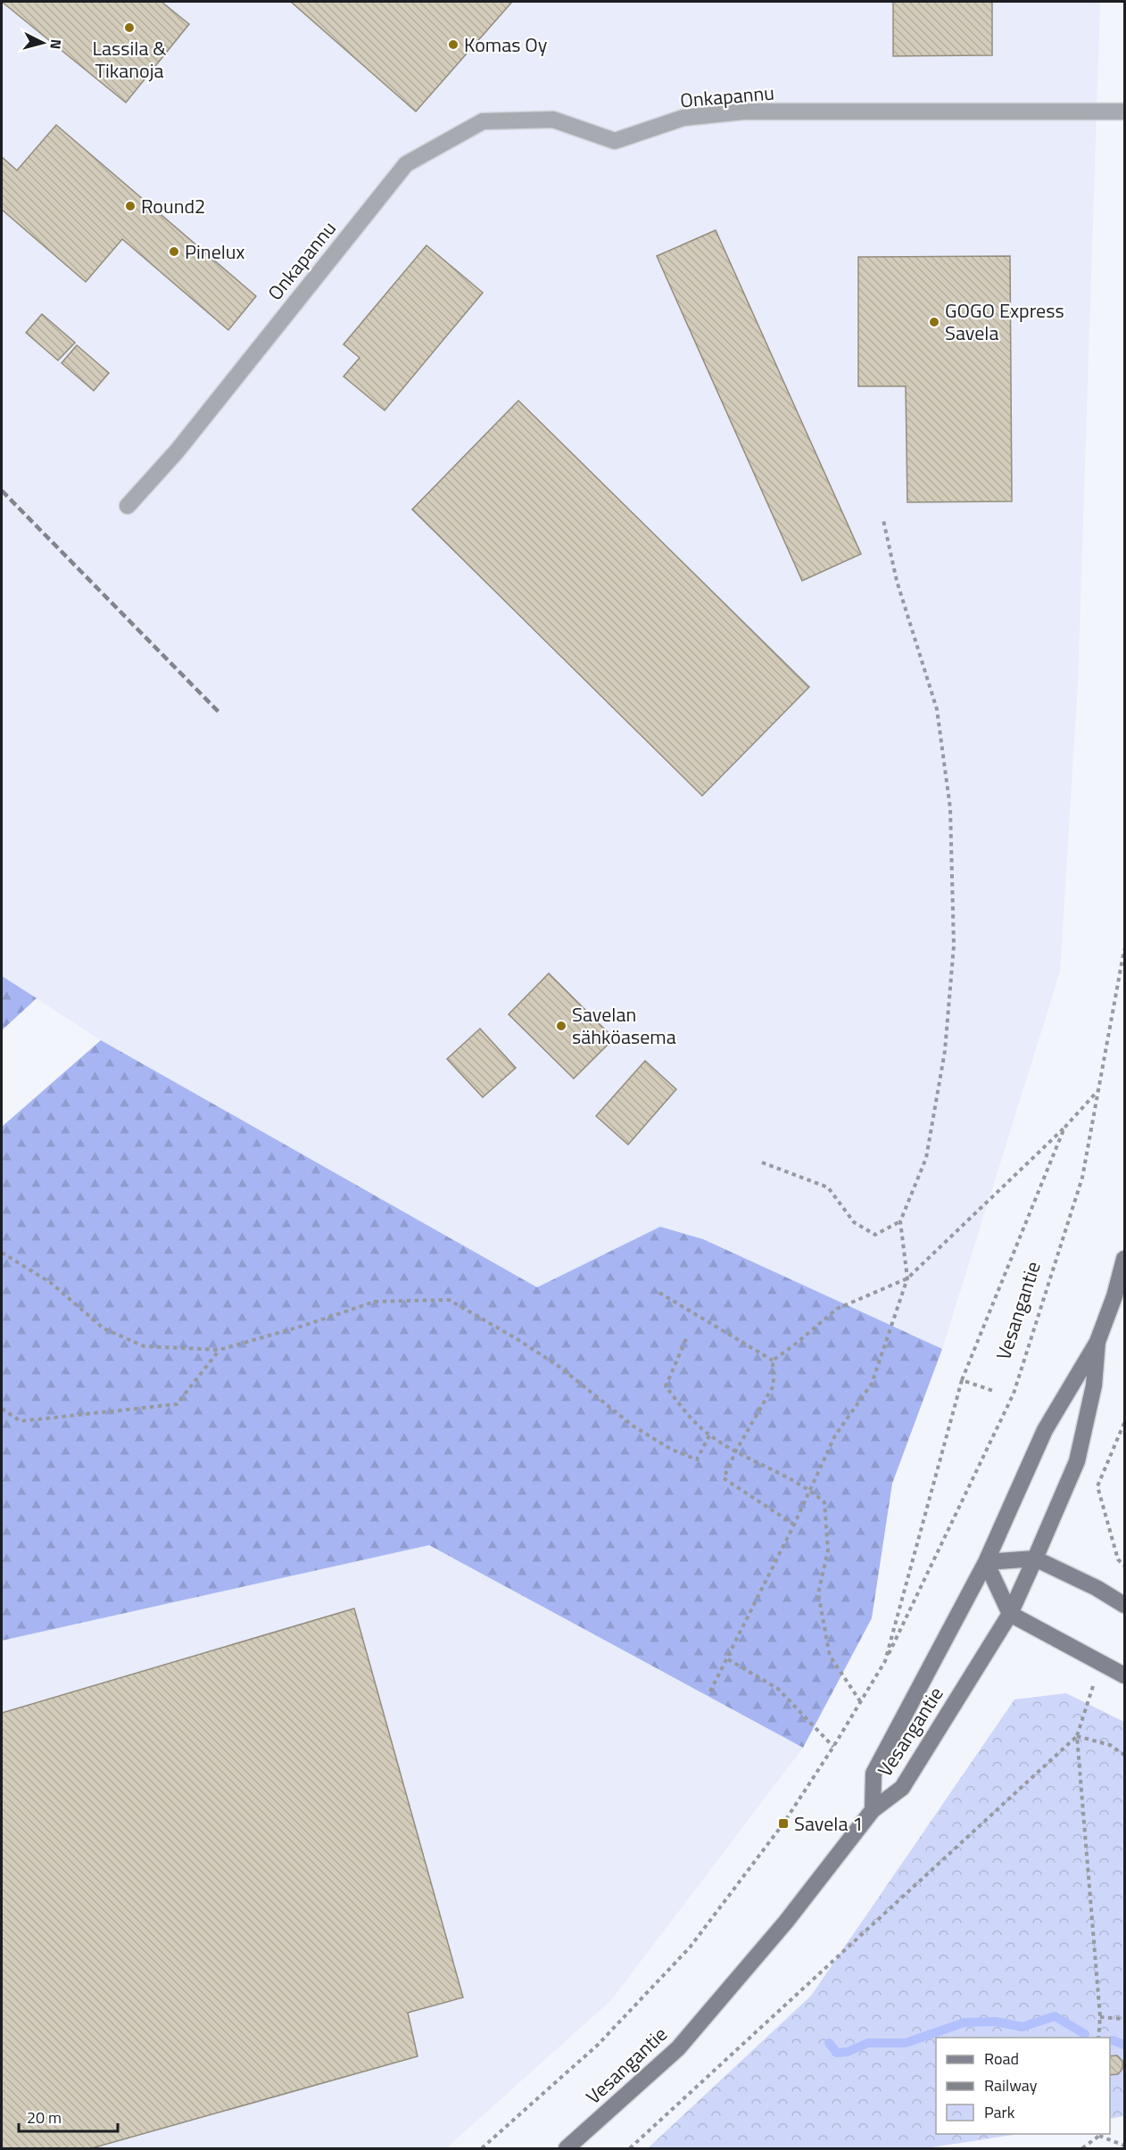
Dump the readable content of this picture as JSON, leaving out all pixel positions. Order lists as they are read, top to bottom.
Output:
{
  "streets": {
    "main road": ["Vesangantie"],
    "street": ["Onkapannu"]
  },
  "places": {
    "other": [
      "Lassila & Tikanoja",
      "Komas Oy",
      "Round2",
      "Pinelux",
      "GOGO Express Savela",
      "Savelan sähköasema"
    ],
    "transit": ["Savela 1"]
  },
  "legend": ["Road", "Railway", "Park"],
  "scale_bar": "20 m",
  "north": "right"
}
